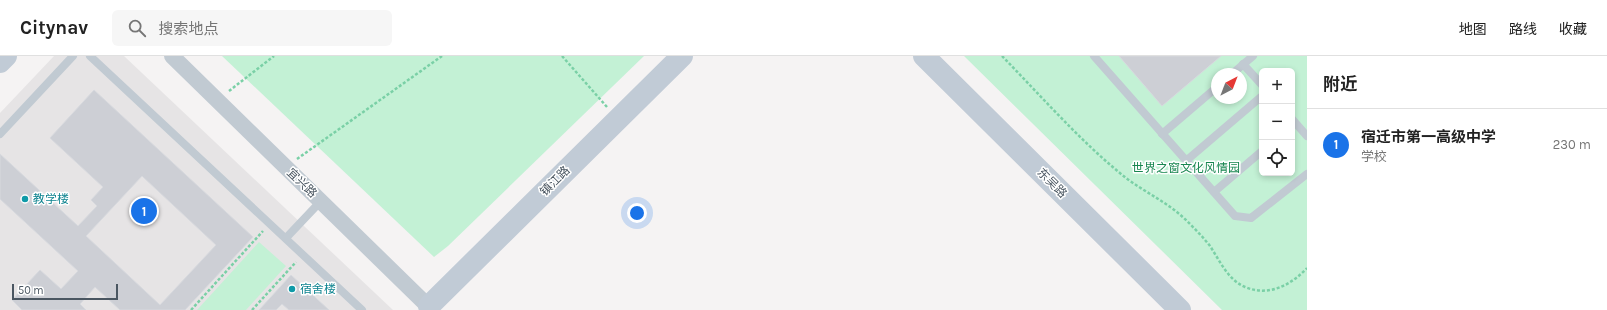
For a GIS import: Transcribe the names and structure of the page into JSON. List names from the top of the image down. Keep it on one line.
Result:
{"streets":{"street":["镇江路","宜兴路","东吴路"]},"crossings":[["镇江路","宜兴路"]],"parks":["世界之窗文化风情园"],"places":["教学楼","宿舍楼"],"scale_bar":"50 m","north":"top right","page":{"header":"Citynav","search":"搜索地点","nav":["地图","路线","收藏"],"heading":"附近","map_buttons":["+","−"],"list":[{"mark":"1","name":"宿迁市第一高级中学","note":"学校","value":"230 m"}],"pins":"1","scale":"50 m"}}
